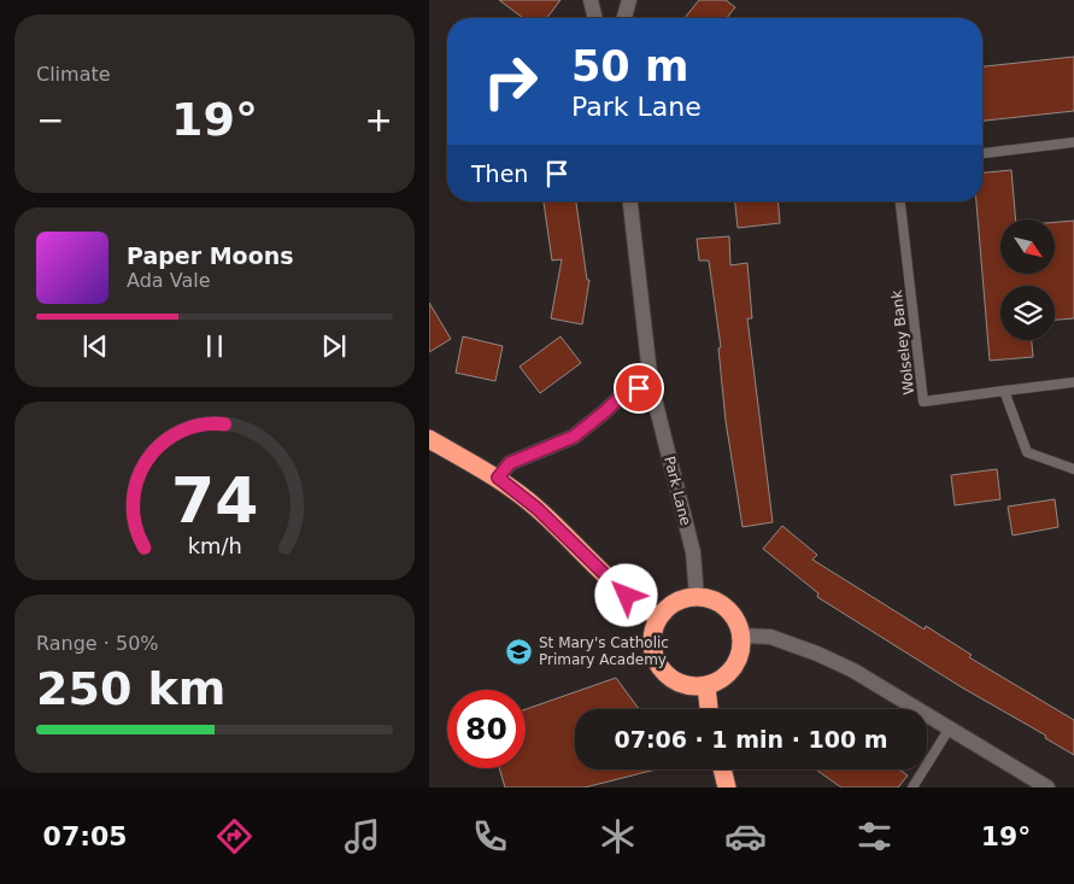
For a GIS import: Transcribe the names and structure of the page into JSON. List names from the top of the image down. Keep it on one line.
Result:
{"streets":{"street":["Park Lane"],"lane":["Wolseley Bank"]},"places":{"school or university":["St Mary's Catholic Primary Academy"]},"north":"bottom right","page":{"tile":["Climate",["Range · 50%","250 km"]],"turn":["50 m","Park Lane"],"heat":["−","19°","+"],"then":"Then","song":["Paper Moons","Ada Vale"],"limit":"80","trip":"07:06 · 1 min · 100 m","tabs":["07:05","19°"],"gauge":["74","km/h"]}}
